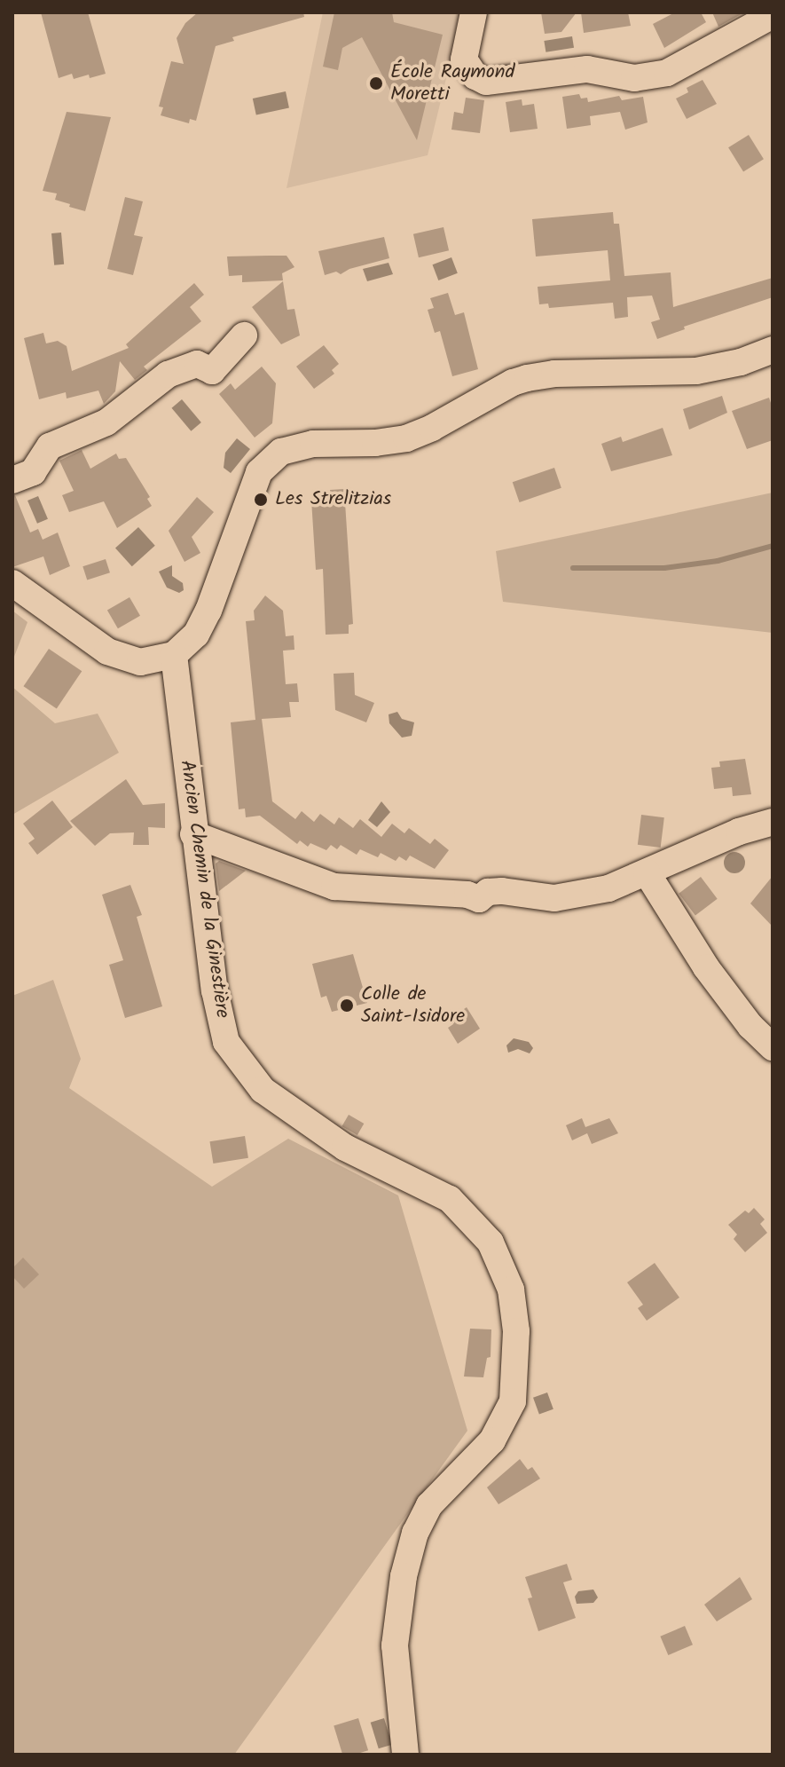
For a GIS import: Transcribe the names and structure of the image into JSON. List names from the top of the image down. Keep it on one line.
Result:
{"streets":{"street":["Ancien Chemin de la Ginestière"]},"places":["École Raymond Moretti","Les Strelitzias","Colle de Saint-Isidore"]}
